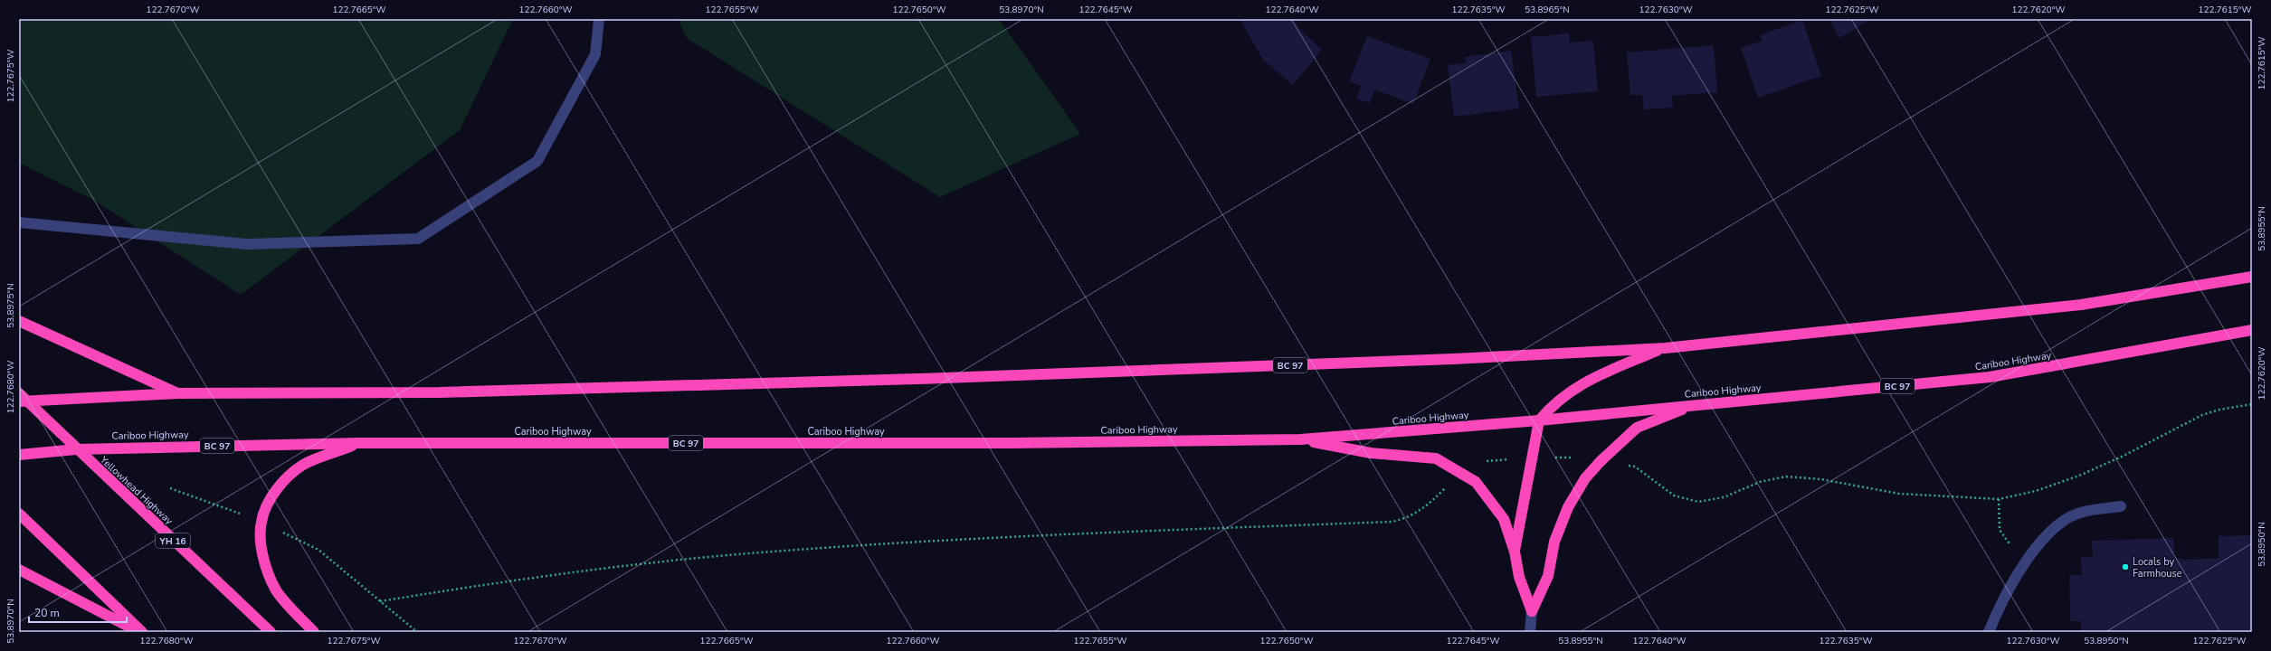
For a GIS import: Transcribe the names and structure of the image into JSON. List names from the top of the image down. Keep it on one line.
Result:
{"streets":{"highway":["Cariboo Highway","BC 97","Yellowhead Highway","YH 16"]},"crossings":[["Cariboo Highway","Yellowhead Highway"],["BC 97","Yellowhead Highway"]],"places":["Locals by Farmhouse"],"scale_bar":"20 m","coordinates":["122.7670°W","122.7665°W","122.7660°W","122.7655°W","122.7650°W","53.8970°N","122.7645°W","122.7640°W","122.7635°W","53.8965°N","122.7630°W","122.7625°W","122.7620°W","122.7615°W","122.7675°W","53.8955°N","53.8975°N","122.7680°W","53.8950°N"]}
